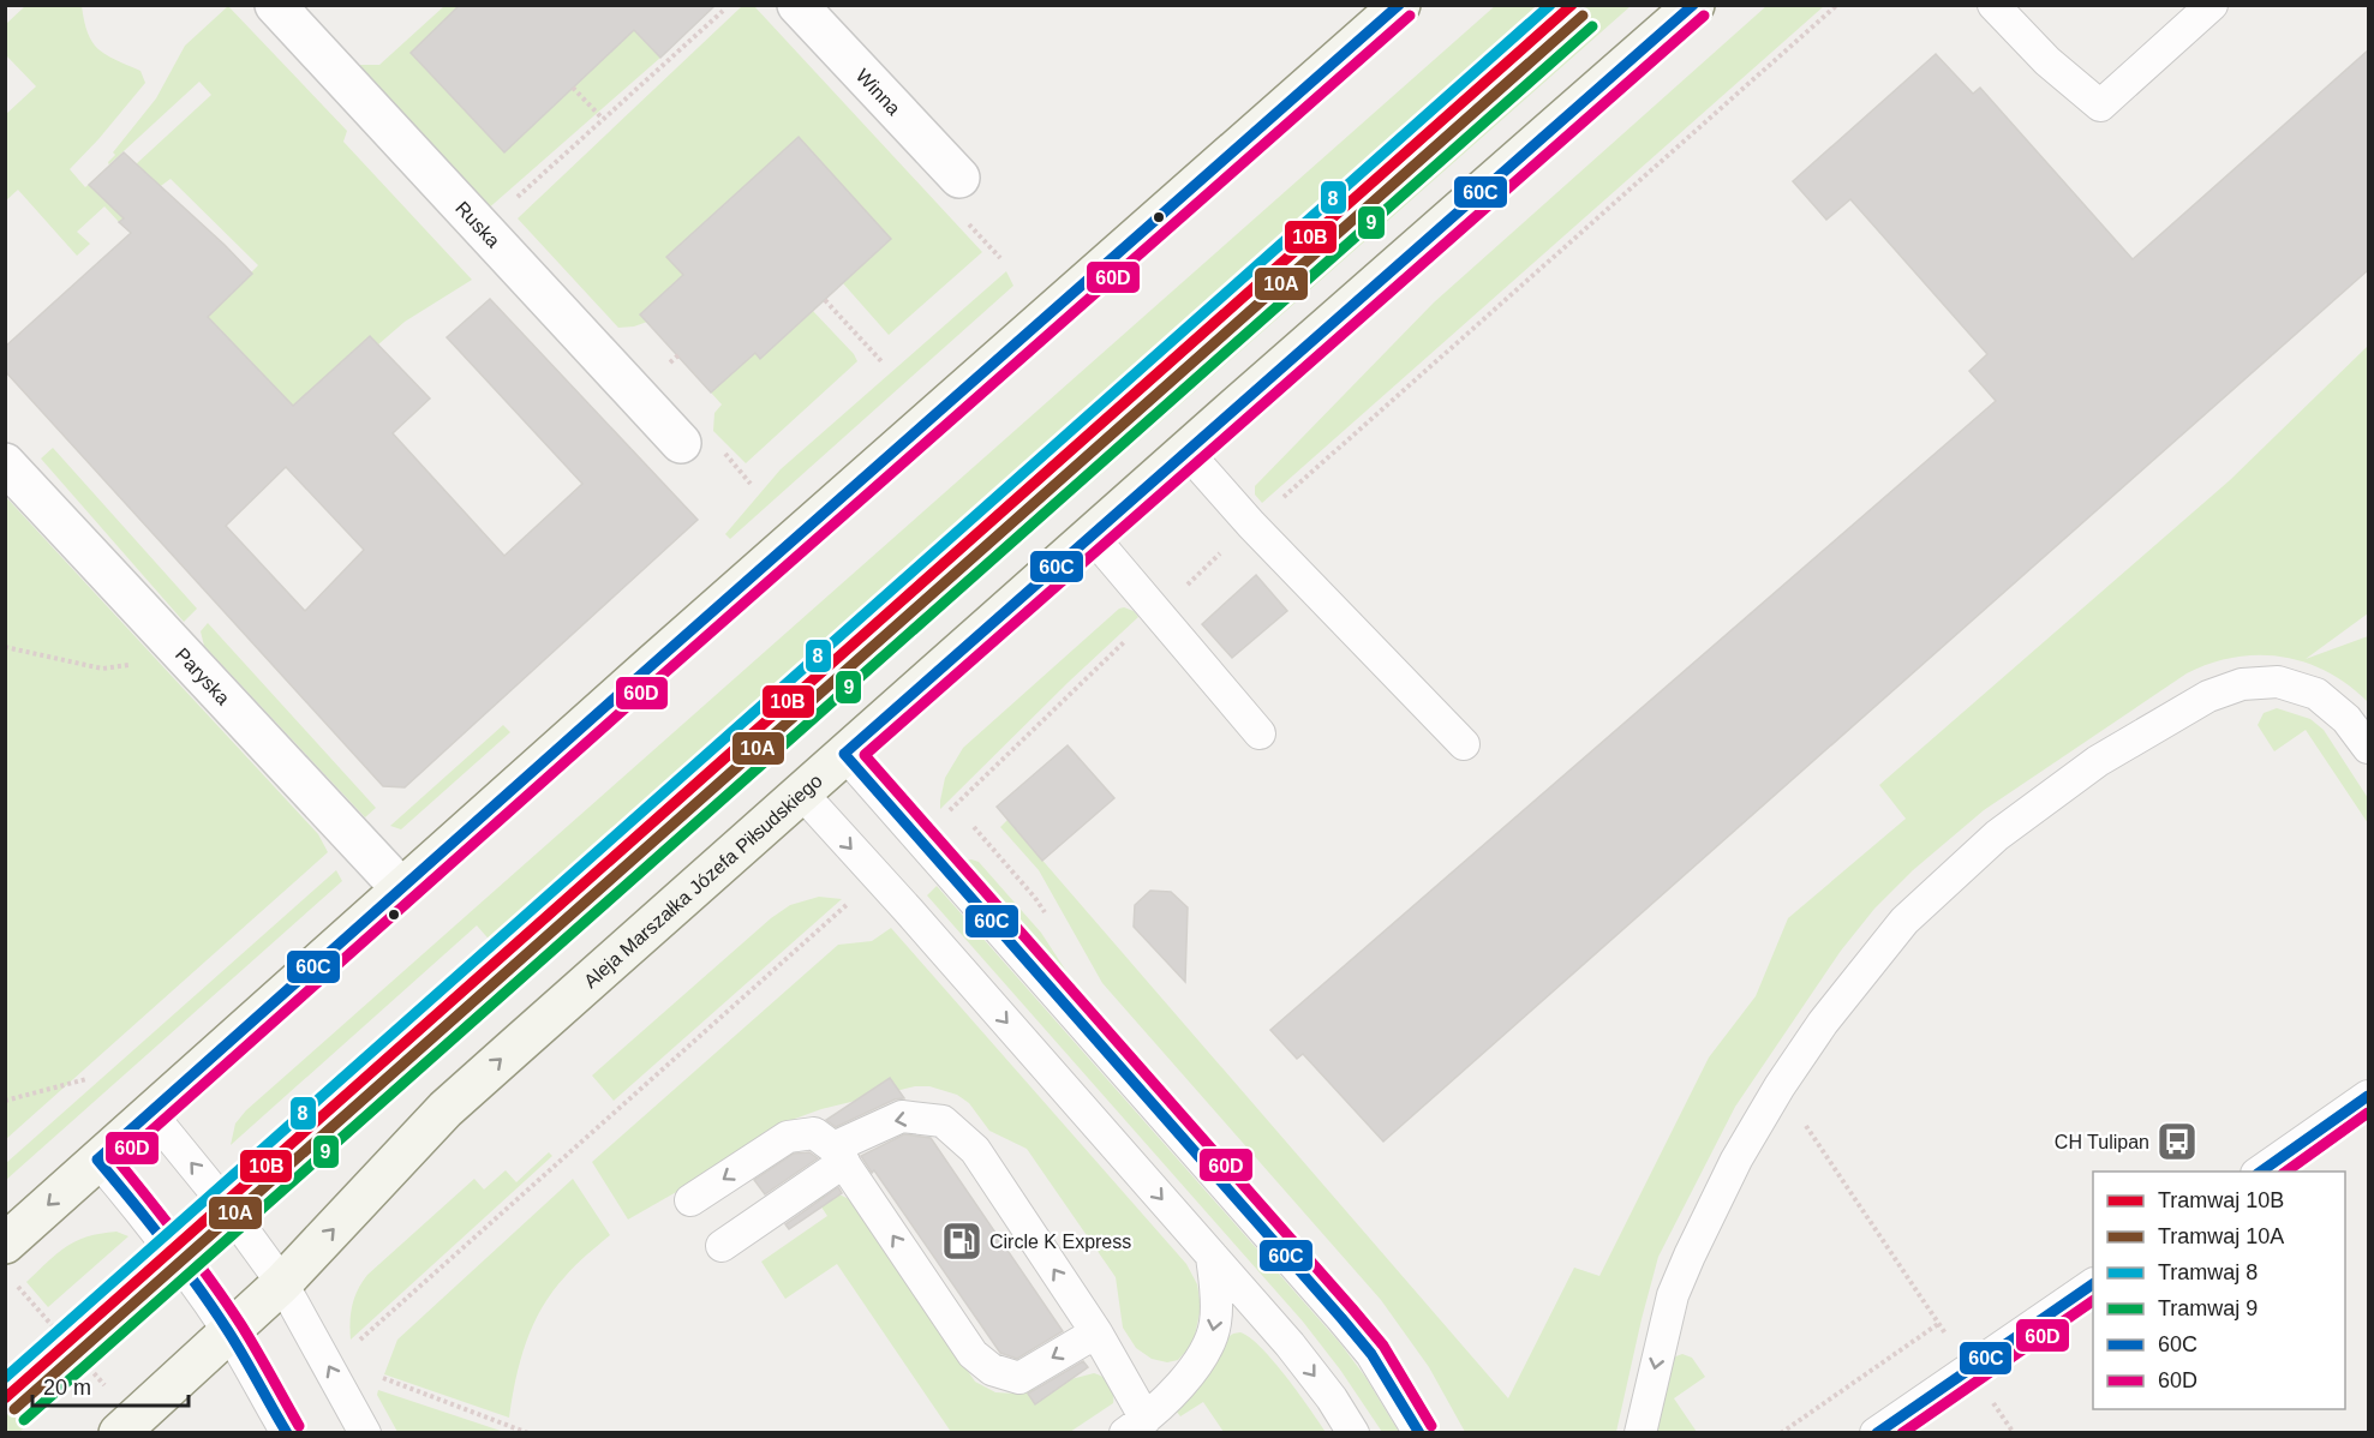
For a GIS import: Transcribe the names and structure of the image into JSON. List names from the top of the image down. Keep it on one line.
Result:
{"streets":{"main road":["Aleja Marszałka Józefa Piłsudskiego"],"street":["Winna","Ruska","Paryska"]},"places":{"bus stop":["CH Tulipan"],"fuel station":["Circle K Express"]},"lines":["tram line 10B","tram line 8","transit line 60C","tram line 10A","transit line 60D","tram line 9"],"legend":["Tramwaj 10B","Tramwaj 10A","Tramwaj 8","Tramwaj 9","60C","60D"],"scale_bar":"20 m"}
